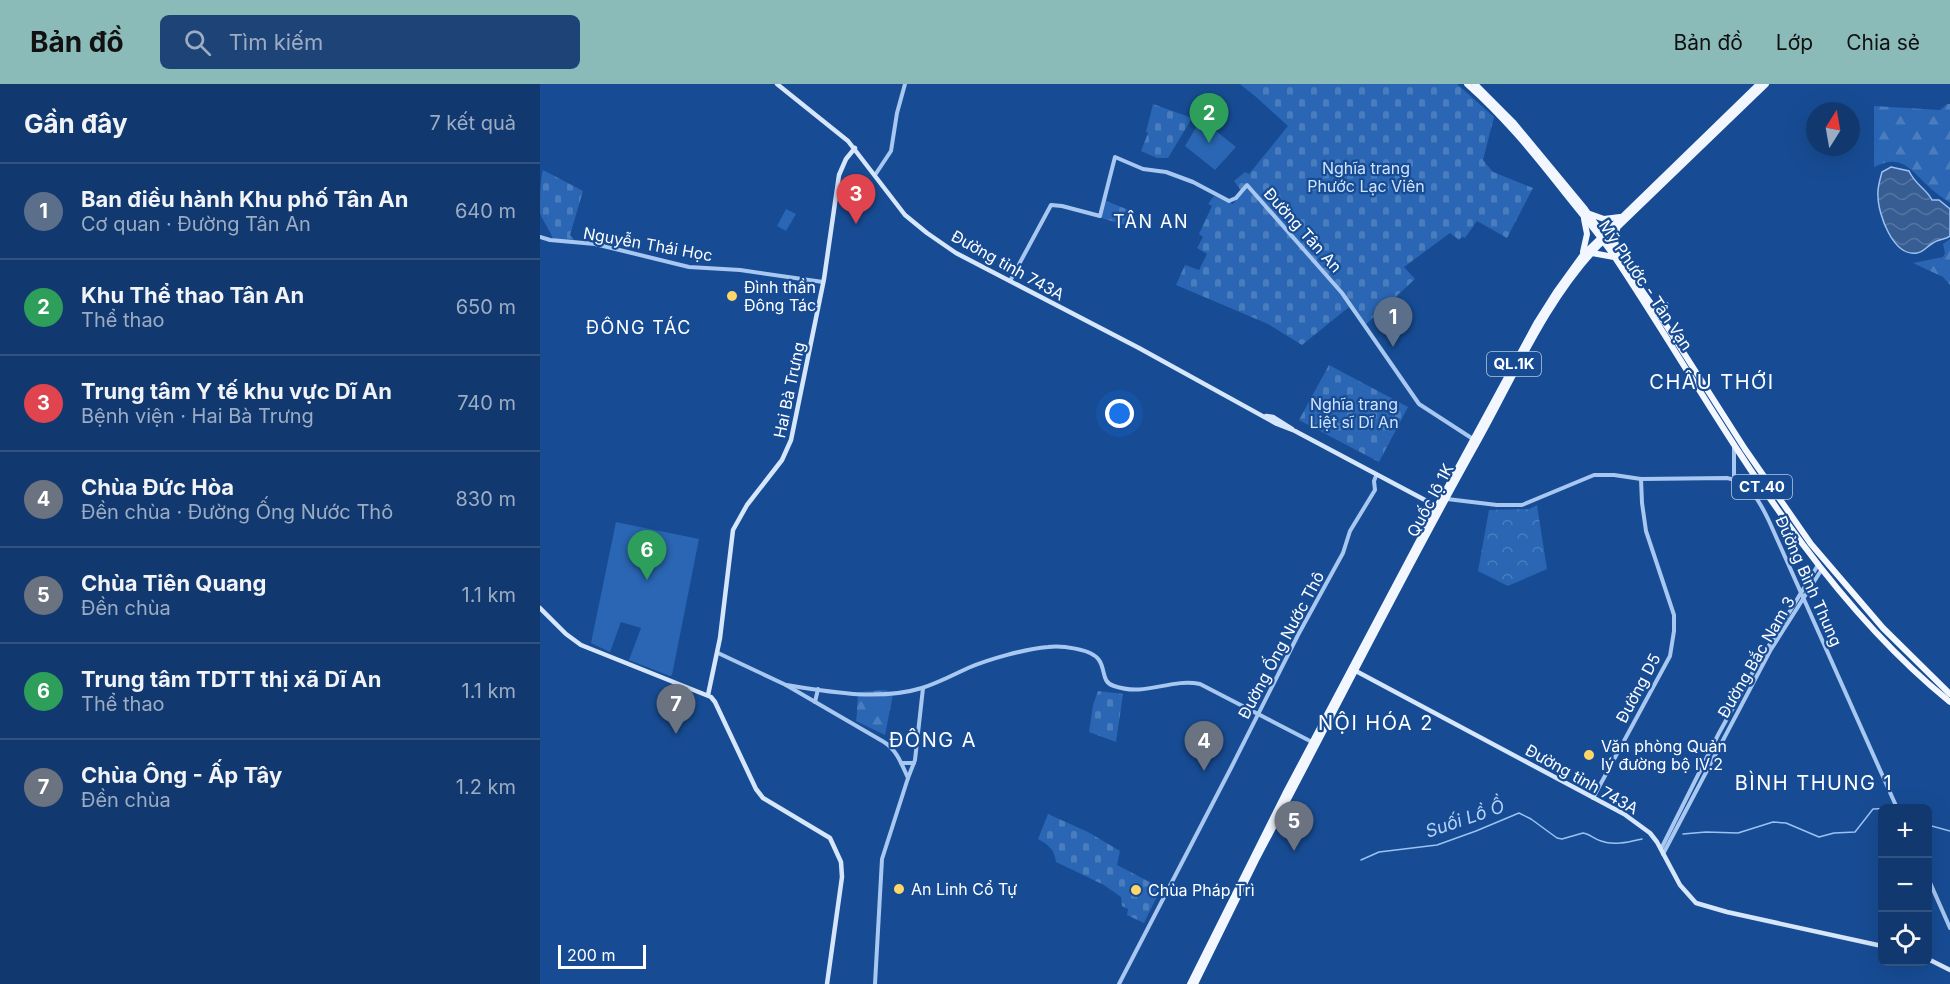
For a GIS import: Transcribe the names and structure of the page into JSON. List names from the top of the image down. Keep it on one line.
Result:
{"streets":{"main road":["Đường tỉnh 743A","Mỹ Phước - Tân Vạn","QL.1K","Hai Bà Trưng","CT.40","Quốc lộ 1K"],"street":["Đường Tân An","Nguyễn Thái Học","Đường Bình Thung","Đường Ống Nước Thô","Đường Bắc Nam 3","Đường D5"]},"crossings":[["Đường Tân An","Đường tỉnh 743A"],["Đường Tân An","Quốc lộ 1K"],["Nguyễn Thái Học","Hai Bà Trưng"],["Đường tỉnh 743A","Hai Bà Trưng"],["Đường tỉnh 743A","Quốc lộ 1K"],["Đường tỉnh 743A","Đường Ống Nước Thô"],["Đường tỉnh 743A","Đường Bắc Nam 3"],["Đường tỉnh 743A","Đường D5"],["Mỹ Phước - Tân Vạn","Quốc lộ 1K"],["Mỹ Phước - Tân Vạn","Đường Bắc Nam 3"],["Đường Bình Thung","Đường Bắc Nam 3"]],"districts":["TÂN AN","ĐÔNG TÁC","CHÂU THỚI","NỘI HÓA 2","ĐÔNG A","BÌNH THUNG 1"],"water":["Suối Lồ Ồ"],"parks":["Nghĩa trang Phước Lạc Viên","Nghĩa trang Liệt sĩ Dĩ An"],"places":["Đình thần Đông Tác","Văn phòng Quản lý đường bộ IV.2","An Linh Cổ Tự","Chùa Pháp Trì"],"scale_bar":"200 m","north":"top","page":{"header":"Bản đồ","search":"Tìm kiếm","nav":["Bản đồ","Lớp","Chia sẻ"],"heading":["Gần đây","7 kết quả"],"pins":["2","3","1","6","7","4","5"],"list":[{"mark":"1","name":"Ban điều hành Khu phố Tân An","note":"Cơ quan · Đường Tân An","value":"640 m"},{"mark":"2","name":"Khu Thể thao Tân An","note":"Thể thao","value":"650 m"},{"mark":"3","name":"Trung tâm Y tế khu vực Dĩ An","note":"Bệnh viện · Hai Bà Trưng","value":"740 m"},{"mark":"4","name":"Chùa Đức Hòa","note":"Đền chùa · Đường Ống Nước Thô","value":"830 m"},{"mark":"5","name":"Chùa Tiên Quang","note":"Đền chùa","value":"1.1 km"},{"mark":"6","name":"Trung tâm TDTT thị xã Dĩ An","note":"Thể thao","value":"1.1 km"},{"mark":"7","name":"Chùa Ông - Ấp Tây","note":"Đền chùa","value":"1.2 km"}],"map_buttons":["+","−"],"scale":"200 m"}}
